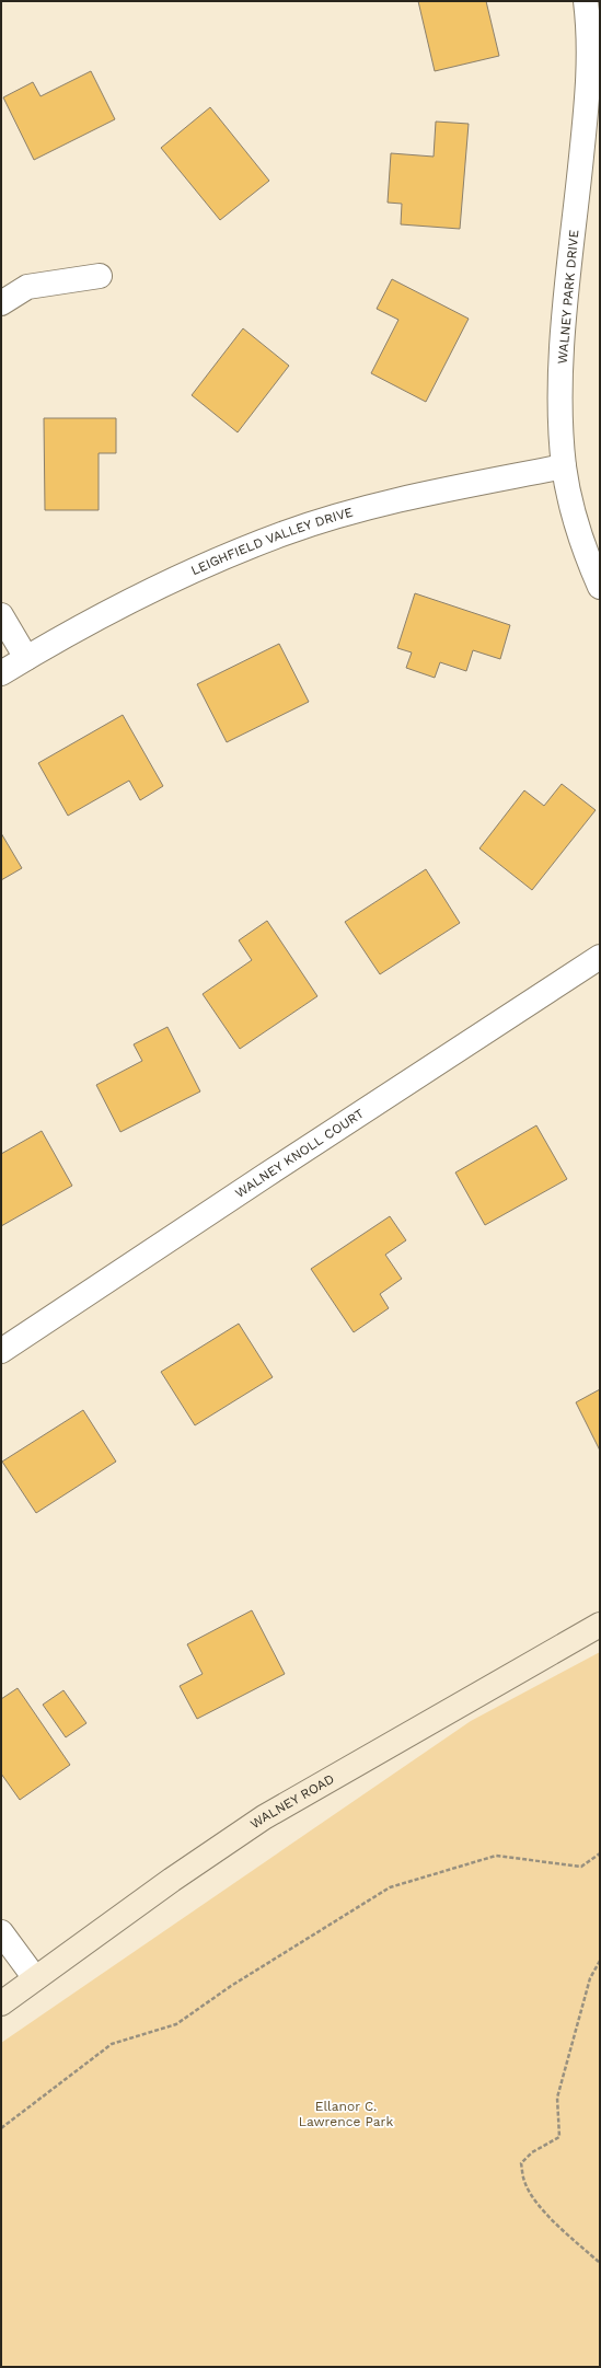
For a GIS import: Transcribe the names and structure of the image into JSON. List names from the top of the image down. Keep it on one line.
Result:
{"streets":{"main road":["WALNEY ROAD"],"street":["WALNEY PARK DRIVE","LEIGHFIELD VALLEY DRIVE","WALNEY KNOLL COURT"]},"crossings":[["WALNEY PARK DRIVE","LEIGHFIELD VALLEY DRIVE"]],"parks":["Ellanor C. Lawrence Park"]}
